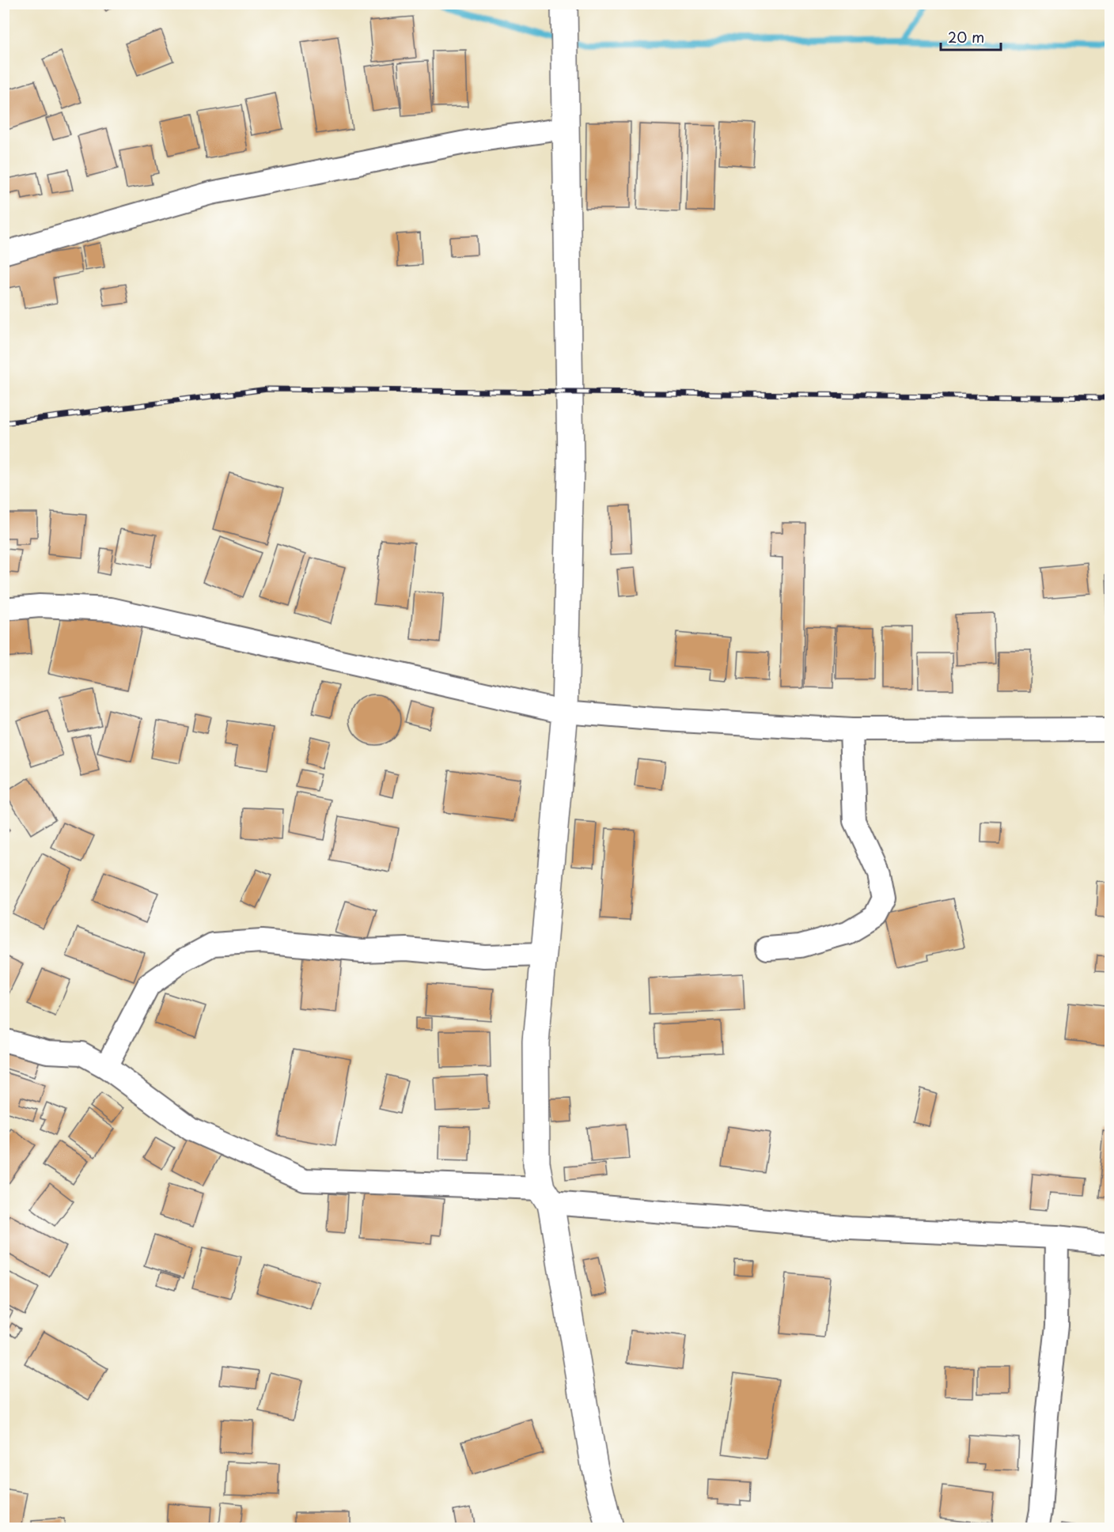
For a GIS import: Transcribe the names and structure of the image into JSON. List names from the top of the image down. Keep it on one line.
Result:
{"scale_bar":"20 m"}
